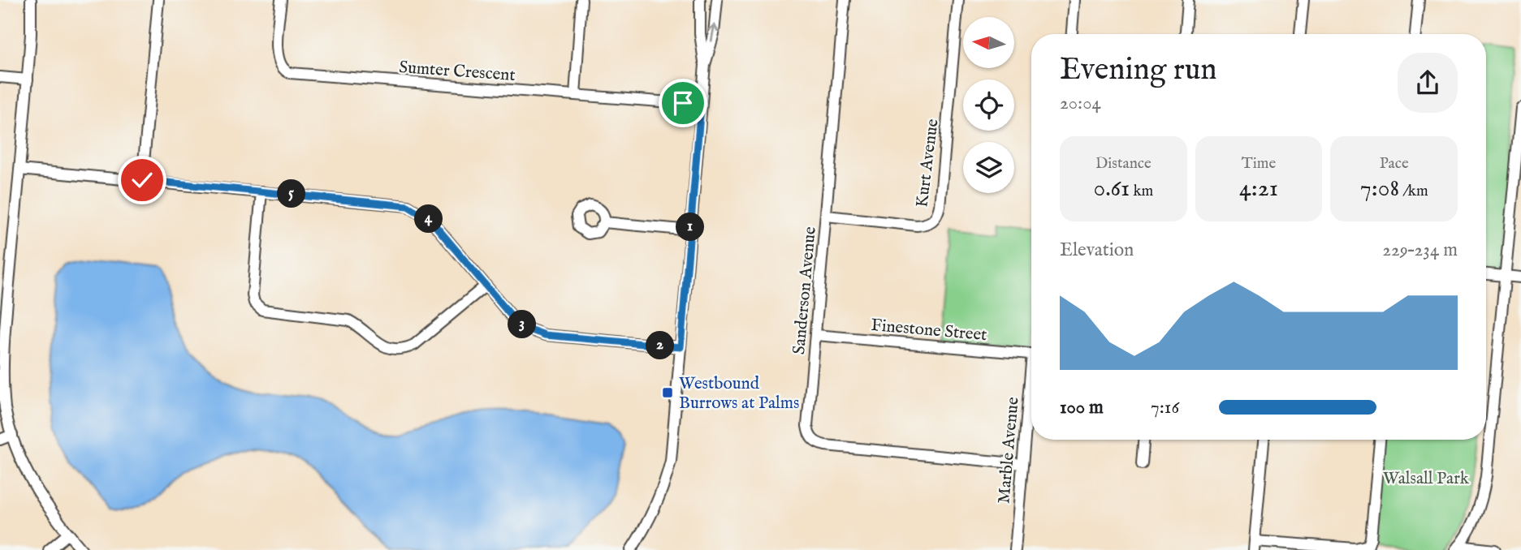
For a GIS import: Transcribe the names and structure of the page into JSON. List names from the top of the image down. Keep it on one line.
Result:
{"streets":{"street":["Sumter Crescent","Kurt Avenue","Sanderson Avenue","Finestone Street","Marble Avenue"]},"crossings":[["Kurt Avenue","Sanderson Avenue"],["Sanderson Avenue","Finestone Street"],["Sanderson Avenue","Marble Avenue"]],"parks":["Walsall Park"],"places":{"transit":["Westbound Burrows at Palms"]},"north":"left","page":{"heading":["Evening run","20:04"],"stats":[["Distance","0.61 km"],["Time","4:21"],["Pace","7:08 /km"]],"pins":["5","4","1","3","2"],"chart":["Elevation","229–234 m"],"list":[{"name":"100 m","note":"7:16"}]}}
